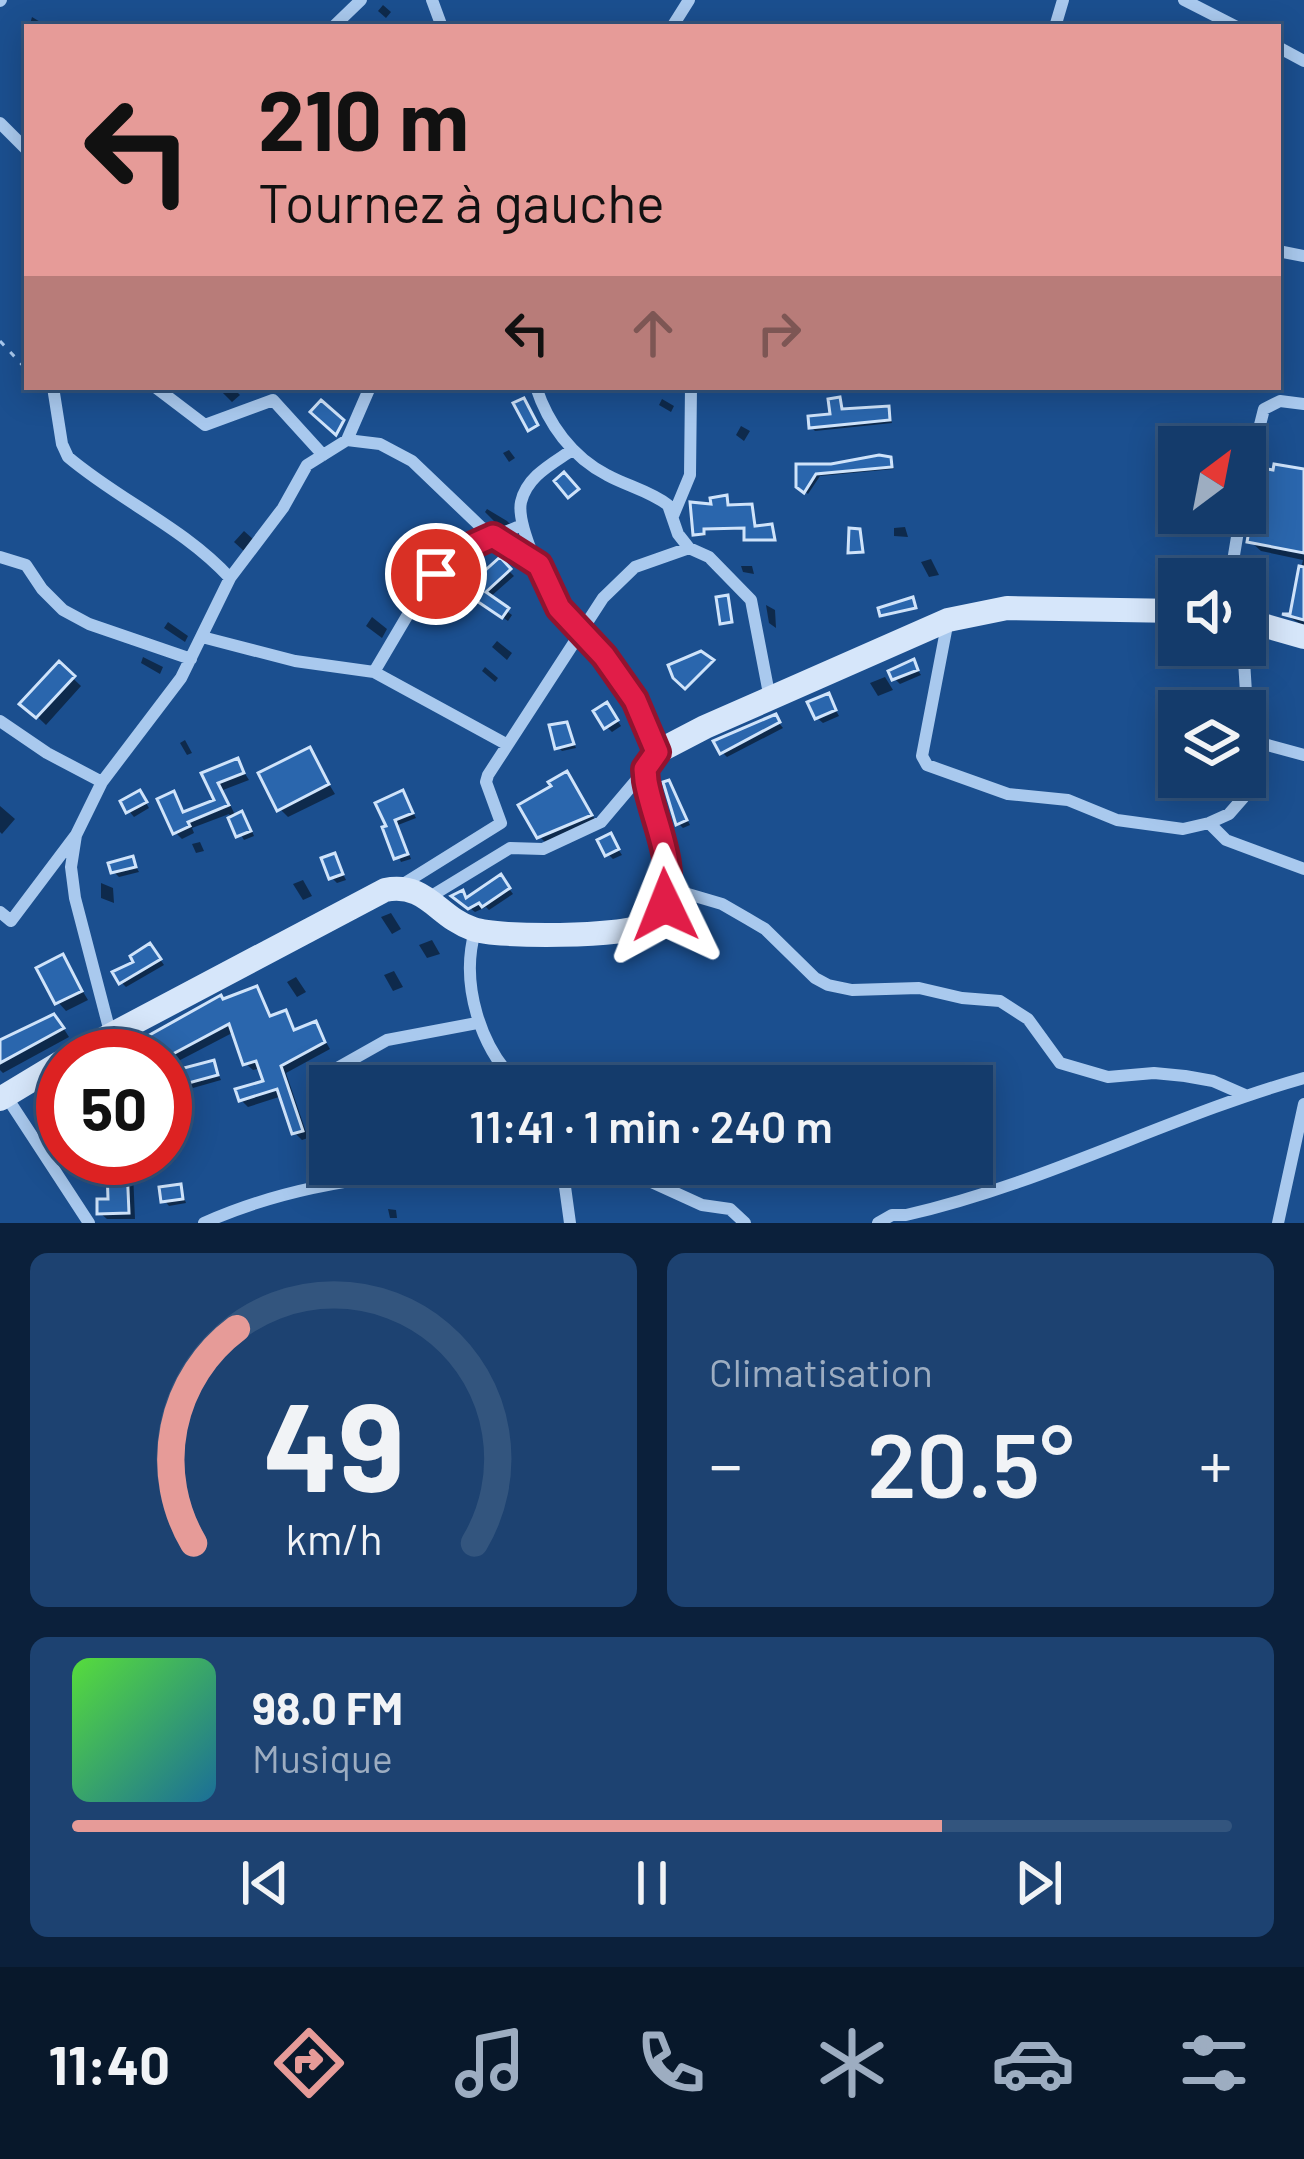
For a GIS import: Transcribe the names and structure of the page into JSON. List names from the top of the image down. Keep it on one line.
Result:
{"north":"top right","page":{"turn":["210 m","Tournez à gauche"],"limit":"50","trip":"11:41 · 1 min · 240 m","tile":"Climatisation","heat":["−","20.5°","+"],"song":["98.0 FM","Musique"],"tabs":"11:40","gauge":["49","km/h"]}}
